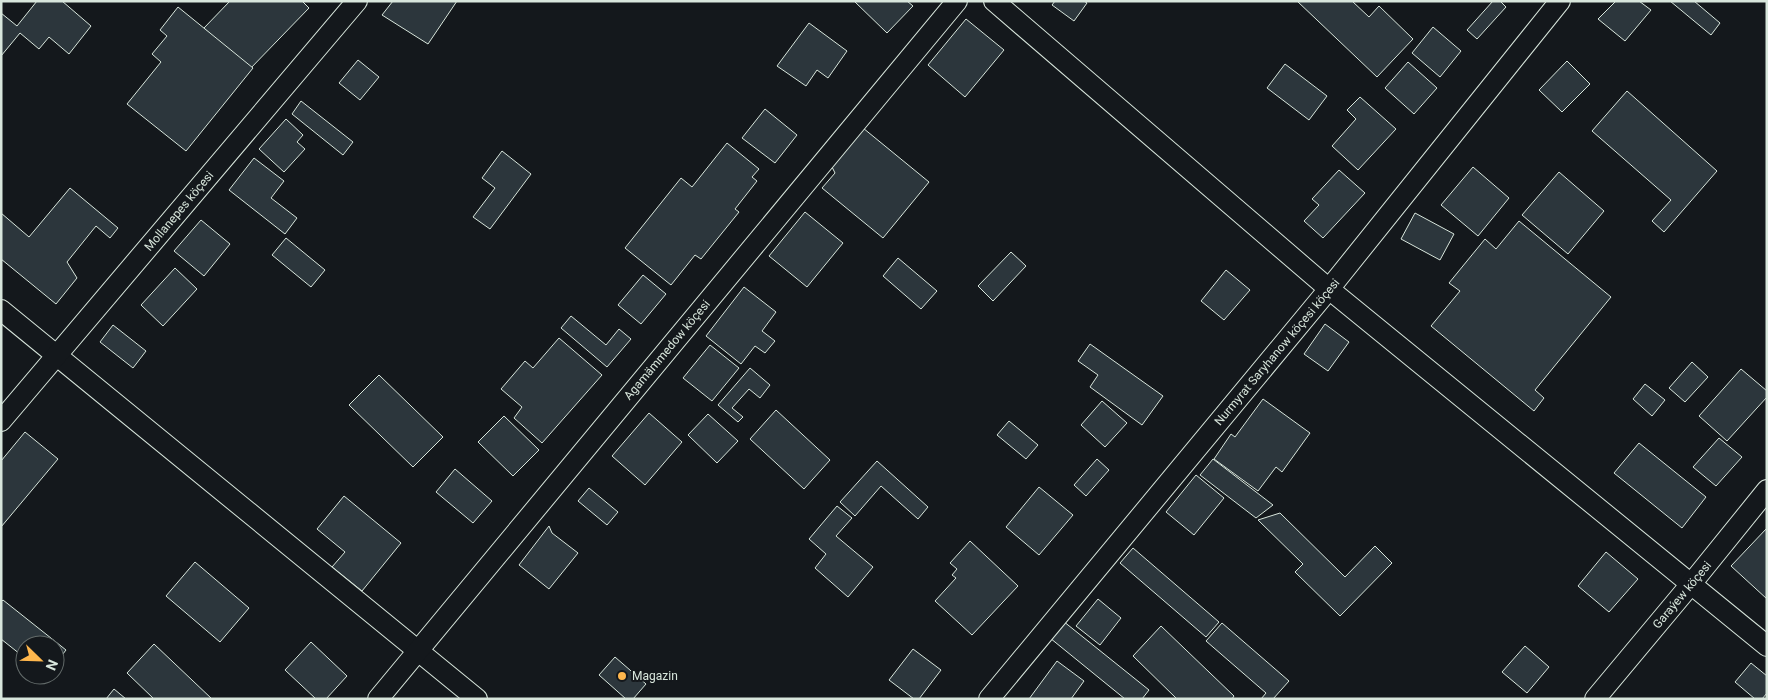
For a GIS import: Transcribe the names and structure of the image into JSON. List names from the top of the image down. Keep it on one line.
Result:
{"streets":{"street":["Mollanepes köçesi","Agamämmedow köçesi","Nurmyrat Saryhanow köçesi köçesi","Garaýew köçesi"]},"places":["Magazin"],"north":"bottom right"}
